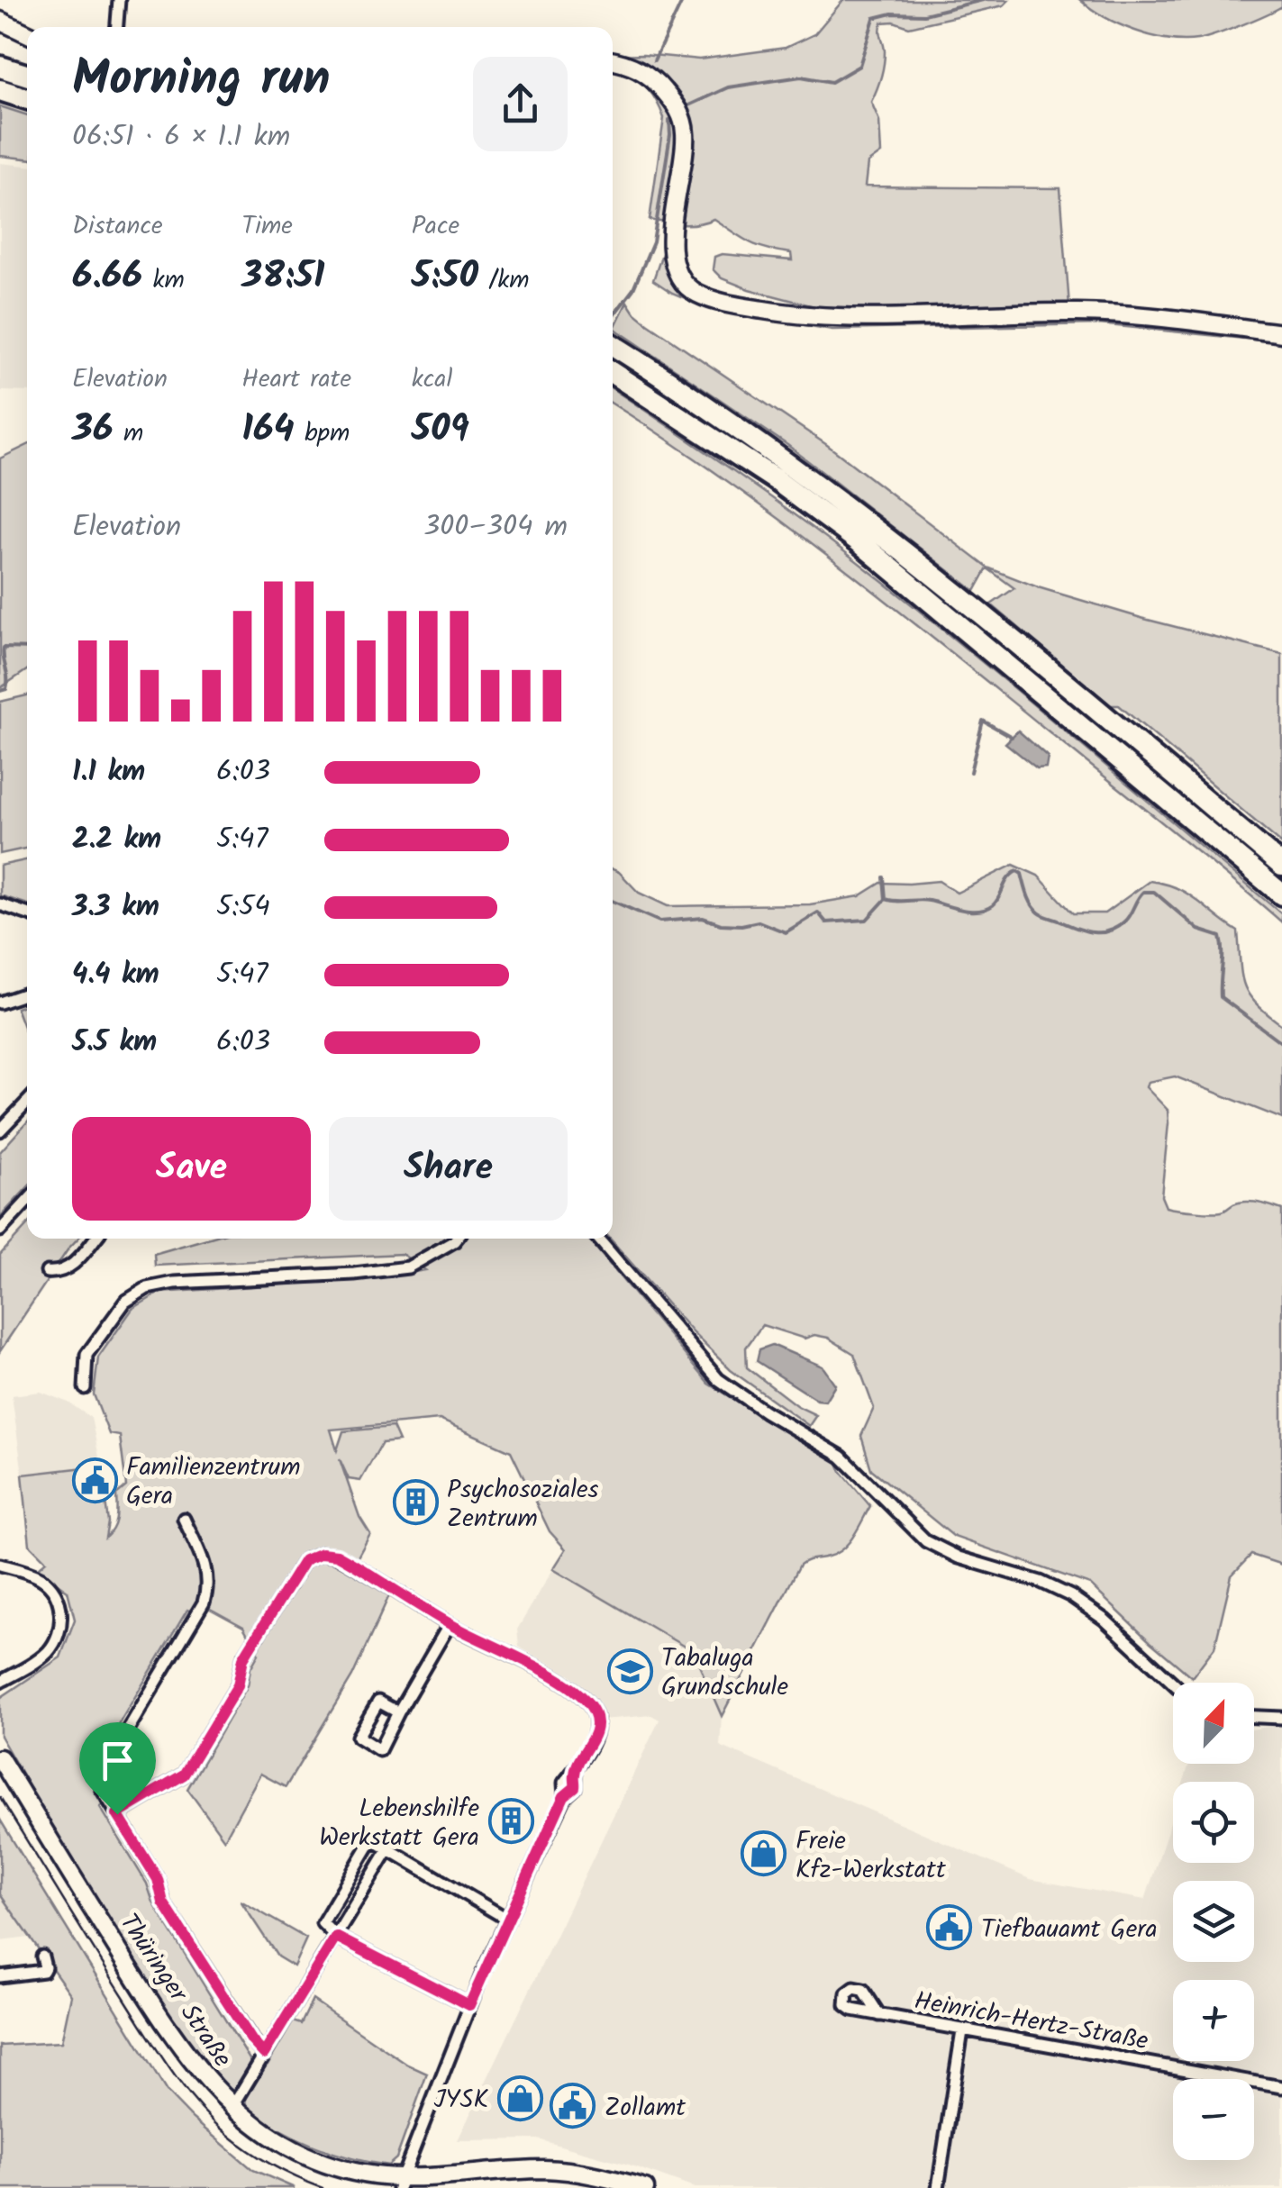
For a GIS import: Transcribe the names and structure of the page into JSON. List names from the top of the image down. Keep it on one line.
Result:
{"streets":{"street":["Thüringer Straße","Heinrich-Hertz-Straße"]},"places":{"public building":["Familienzentrum Gera","Tiefbauamt Gera","Zollamt"],"building":["Psychosoziales Zentrum","Lebenshilfe Werkstatt Gera"],"school or university":["Tabaluga Grundschule"],"shop":["Freie Kfz-Werkstatt","JYSK"]},"north":"top right","page":{"heading":["Morning run","06:51 · 6 × 1.1 km"],"stats":[["Distance","6.66 km"],["Time","38:51"],["Pace","5:50 /km"],["Elevation","36 m"],["Heart rate","164 bpm"],["kcal","509"]],"chart":["Elevation","300–304 m"],"list":[{"name":"1.1 km","note":"6:03"},{"name":"2.2 km","note":"5:47"},{"name":"3.3 km","note":"5:54"},{"name":"4.4 km","note":"5:47"},{"name":"5.5 km","note":"6:03"}],"buttons":["Save","Share"],"map_buttons":["+","−"]}}
